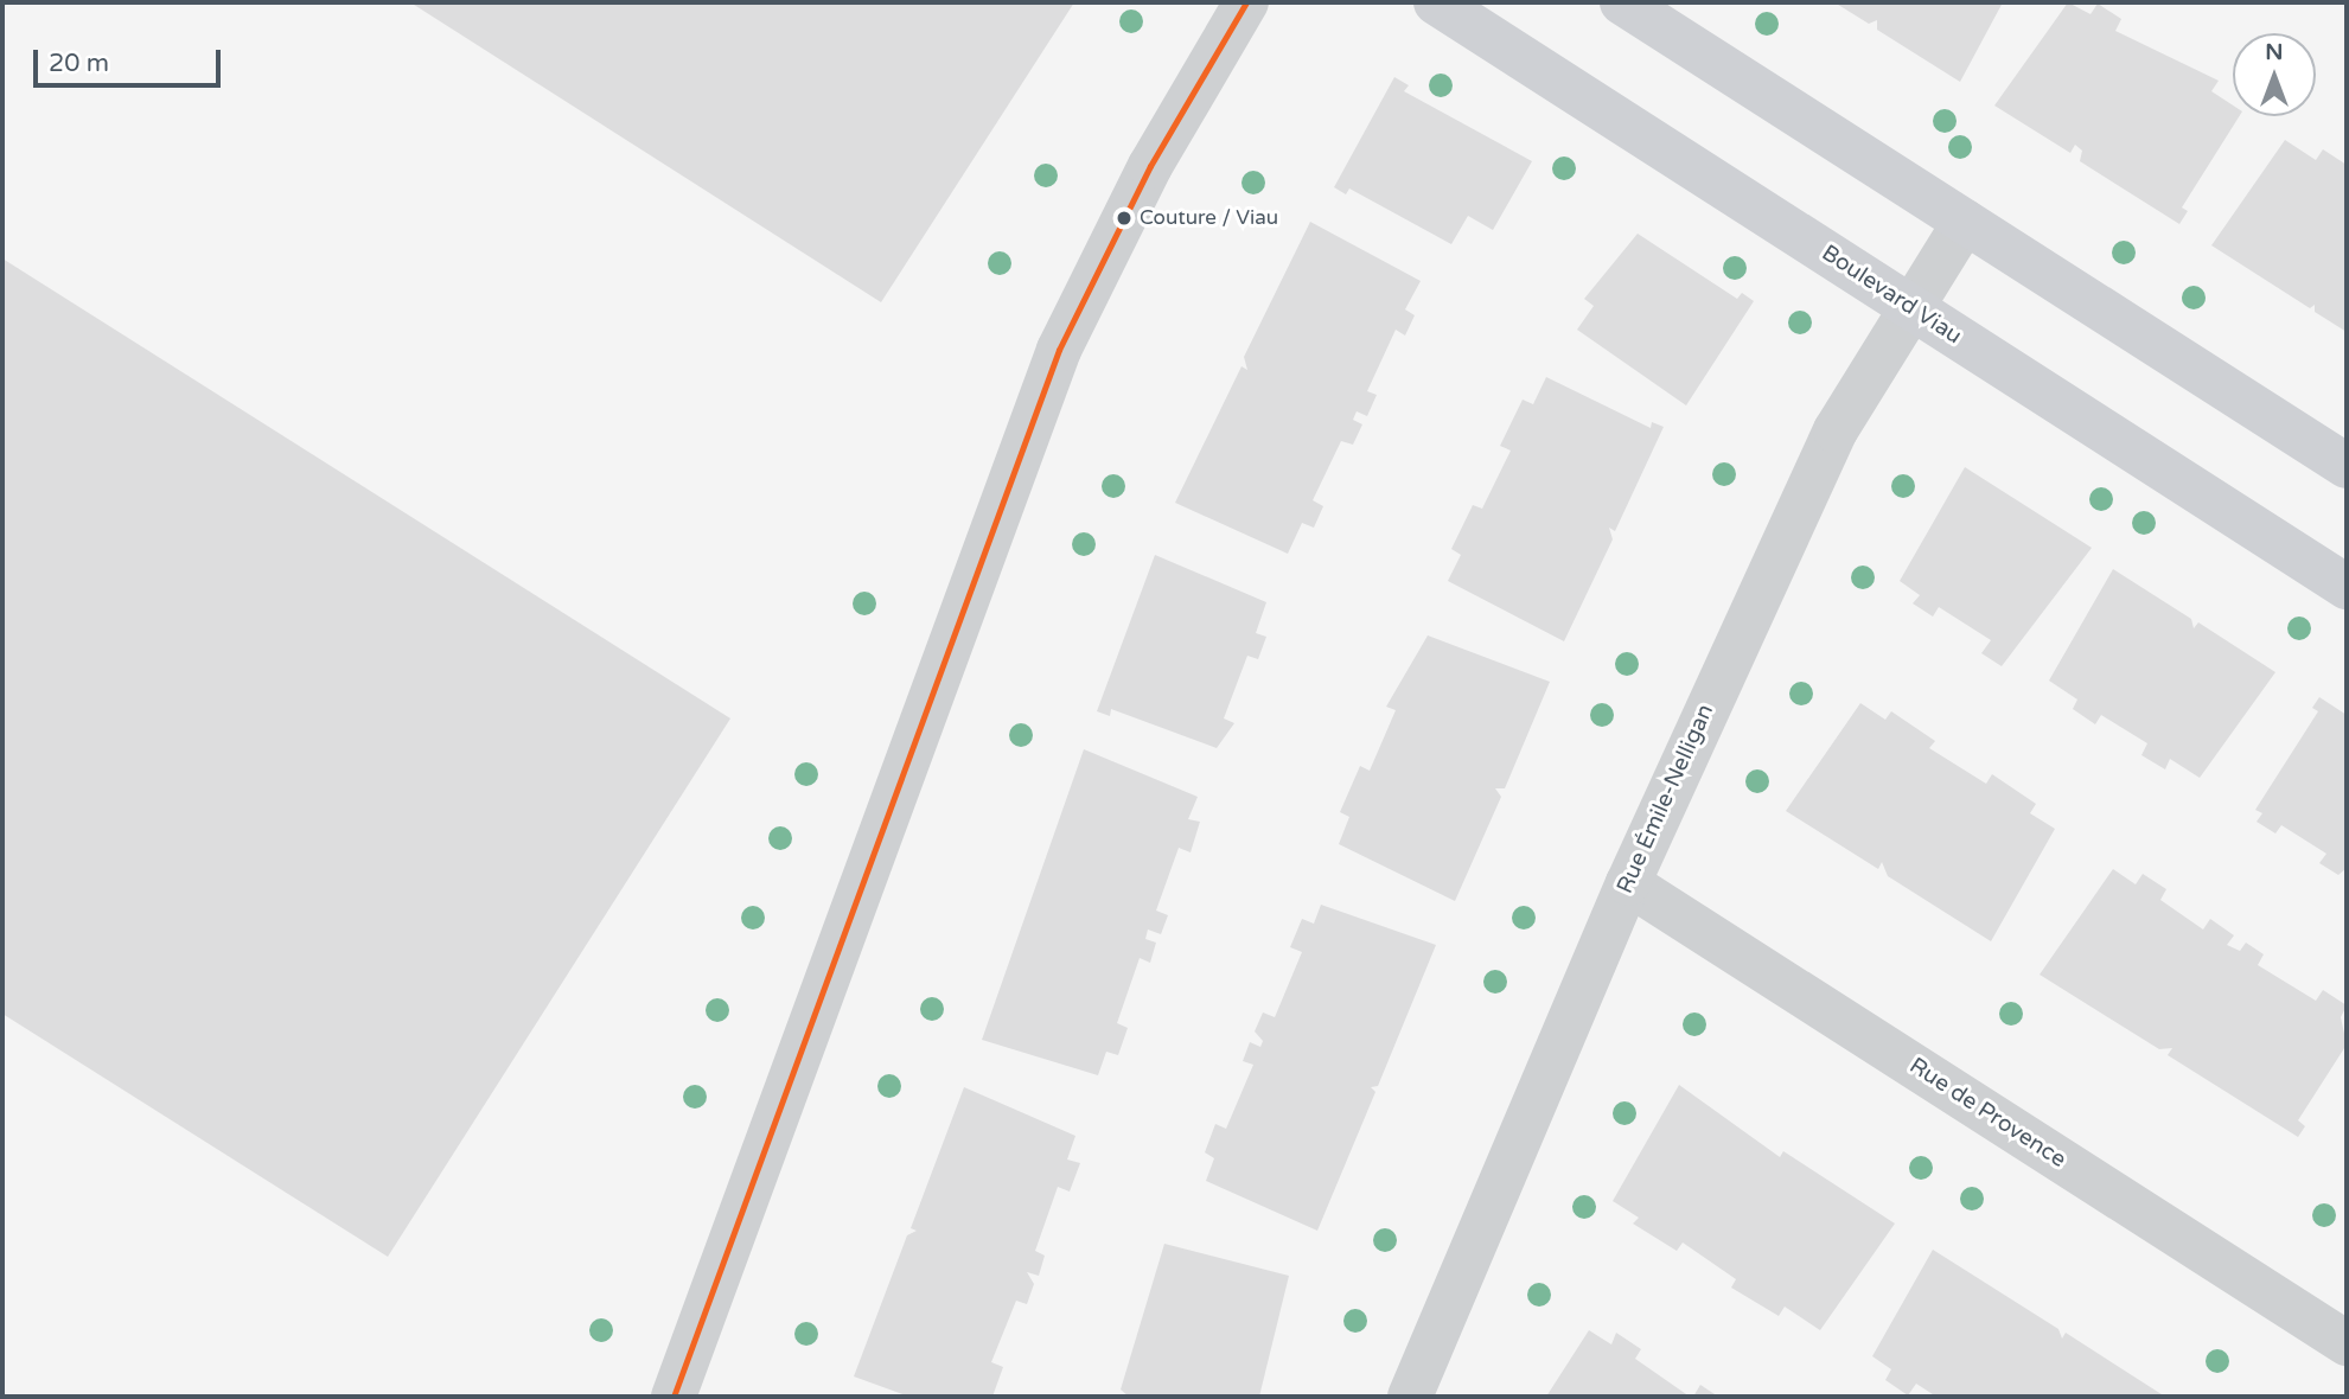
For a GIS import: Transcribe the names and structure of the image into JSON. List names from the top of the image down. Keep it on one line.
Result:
{"streets":{"main road":["Boulevard Viau"],"street":["Rue Émile-Nelligan","Rue de Provence"]},"crossings":[["Boulevard Viau","Rue Émile-Nelligan"],["Rue Émile-Nelligan","Rue de Provence"]],"places":["Couture / Viau"],"scale_bar":"20 m","north":"top"}
